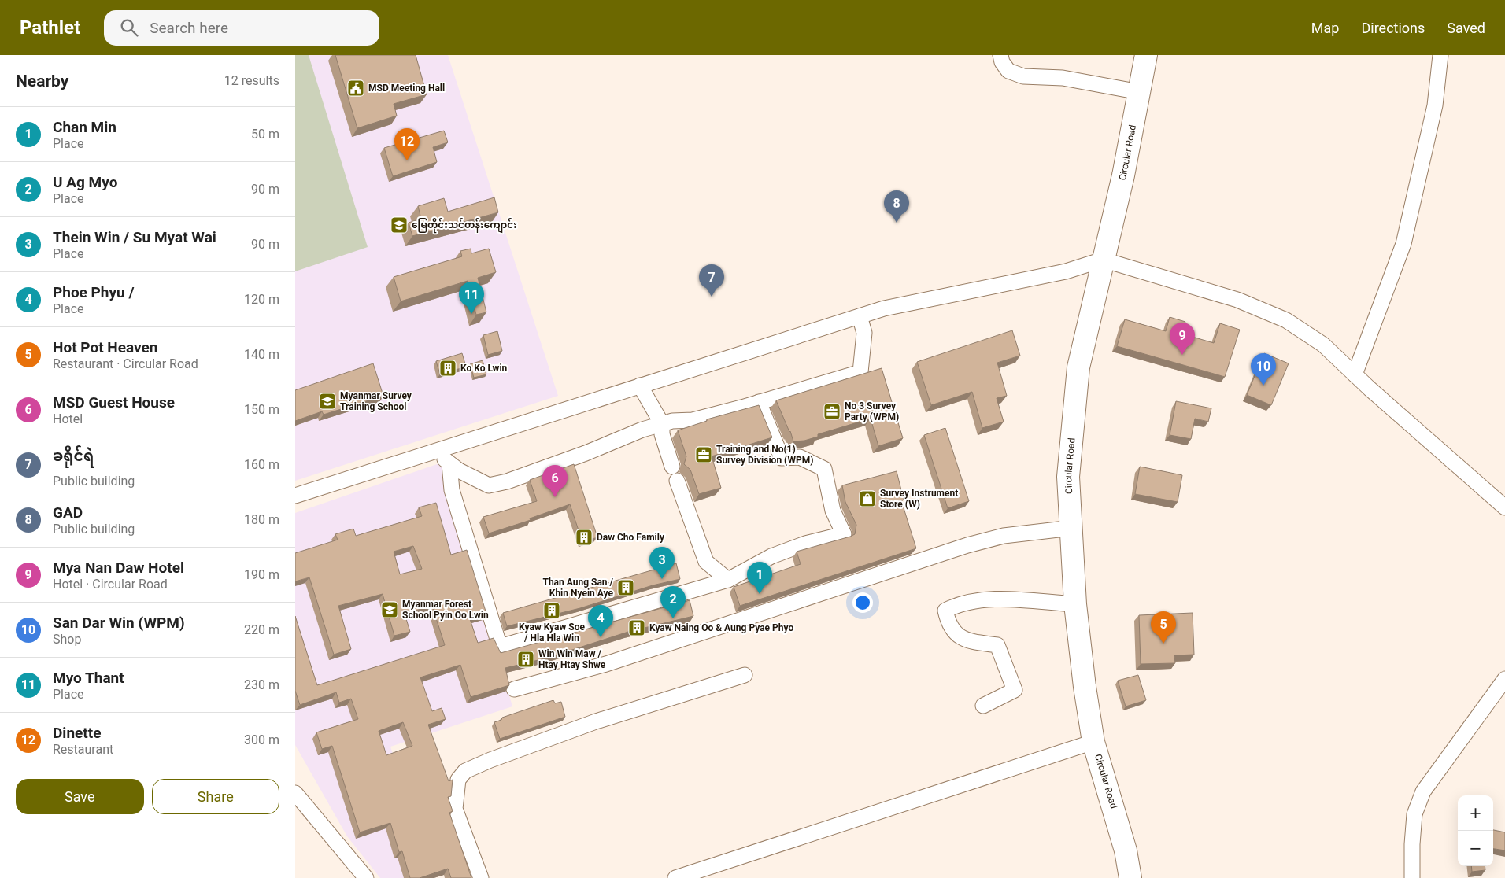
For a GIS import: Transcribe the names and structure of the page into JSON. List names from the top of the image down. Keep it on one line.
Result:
{"streets":{"street":["Circular Road"]},"places":{"public building":["MSD Meeting Hall"],"school or university":["မြေတိုင်းသင်တန်းကျောင်း","Myanmar Survey Training School","Myanmar Forest School Pyin Oo Lwin"],"building":["Ko Ko Lwin","Daw Cho Family","Than Aung San / Khin Nyein Aye","Kyaw Kyaw Soe / Hla Hla Win","Kyaw Naing Oo & Aung Pyae Phyo","Win Win Maw / Htay Htay Shwe"],"office":["No 3 Survey Party (WPM)","Training and No(1) Survey Division (WPM)"],"shop":["Survey Instrument Store (W)"]},"page":{"header":"Pathlet","search":"Search here","nav":["Map","Directions","Saved"],"heading":["Nearby","12 results"],"list":[{"mark":"1","name":"Chan Min","note":"Place","value":"50 m"},{"mark":"2","name":"U Ag Myo","note":"Place","value":"90 m"},{"mark":"3","name":"Thein Win / Su Myat Wai","note":"Place","value":"90 m"},{"mark":"4","name":"Phoe Phyu /","note":"Place","value":"120 m"},{"mark":"5","name":"Hot Pot Heaven","note":"Restaurant · Circular Road","value":"140 m"},{"mark":"6","name":"MSD Guest House","note":"Hotel","value":"150 m"},{"mark":"7","name":"ခရိုင်ရဲ","note":"Public building","value":"160 m"},{"mark":"8","name":"GAD","note":"Public building","value":"180 m"},{"mark":"9","name":"Mya Nan Daw Hotel","note":"Hotel · Circular Road","value":"190 m"},{"mark":"10","name":"San Dar Win (WPM)","note":"Shop","value":"220 m"},{"mark":"11","name":"Myo Thant","note":"Place","value":"230 m"},{"mark":"12","name":"Dinette","note":"Restaurant","value":"300 m"}],"pins":["12","8","7","11","9","10","6","3","1","2","4","5"],"buttons":["Save","Share"],"map_buttons":["+","−"]}}
